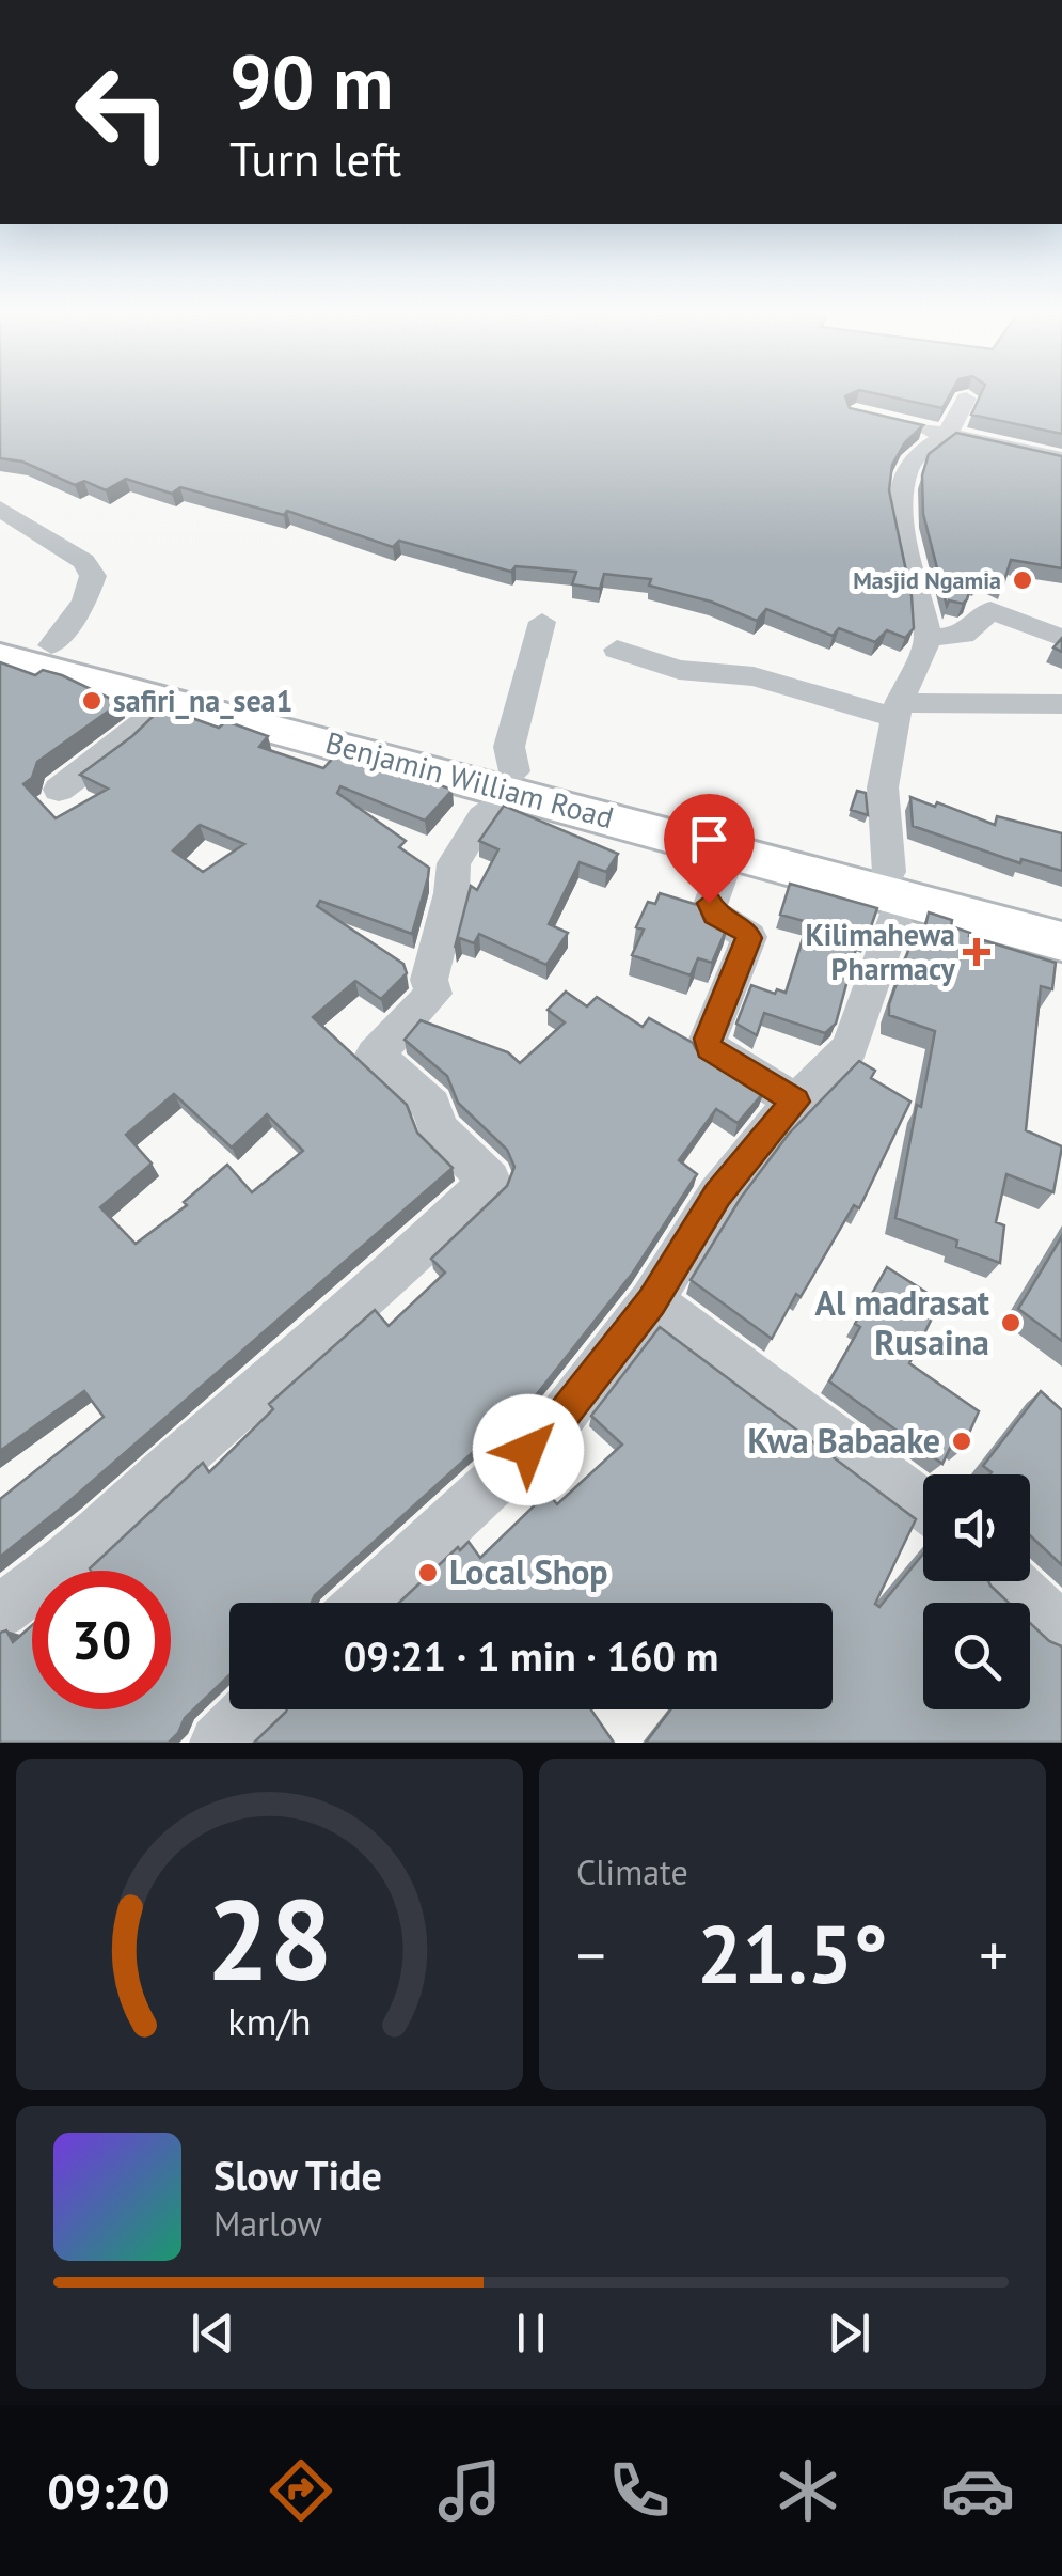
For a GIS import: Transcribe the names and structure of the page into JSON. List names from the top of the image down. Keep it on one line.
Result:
{"streets":{"main road":["Benjamin William Road"]},"places":{"other":["Masjid Ngamia","safiri_na_sea1","Al madrasat Rusaina","Kwa Babaake","Local Shop"],"health":["Kilimahewa Pharmacy"]},"page":{"turn":["90 m","Turn left"],"limit":"30","trip":"09:21 · 1 min · 160 m","tile":"Climate","heat":["−","21.5°","+"],"song":["Slow Tide","Marlow"],"tabs":"09:20","gauge":["28","km/h"]}}
